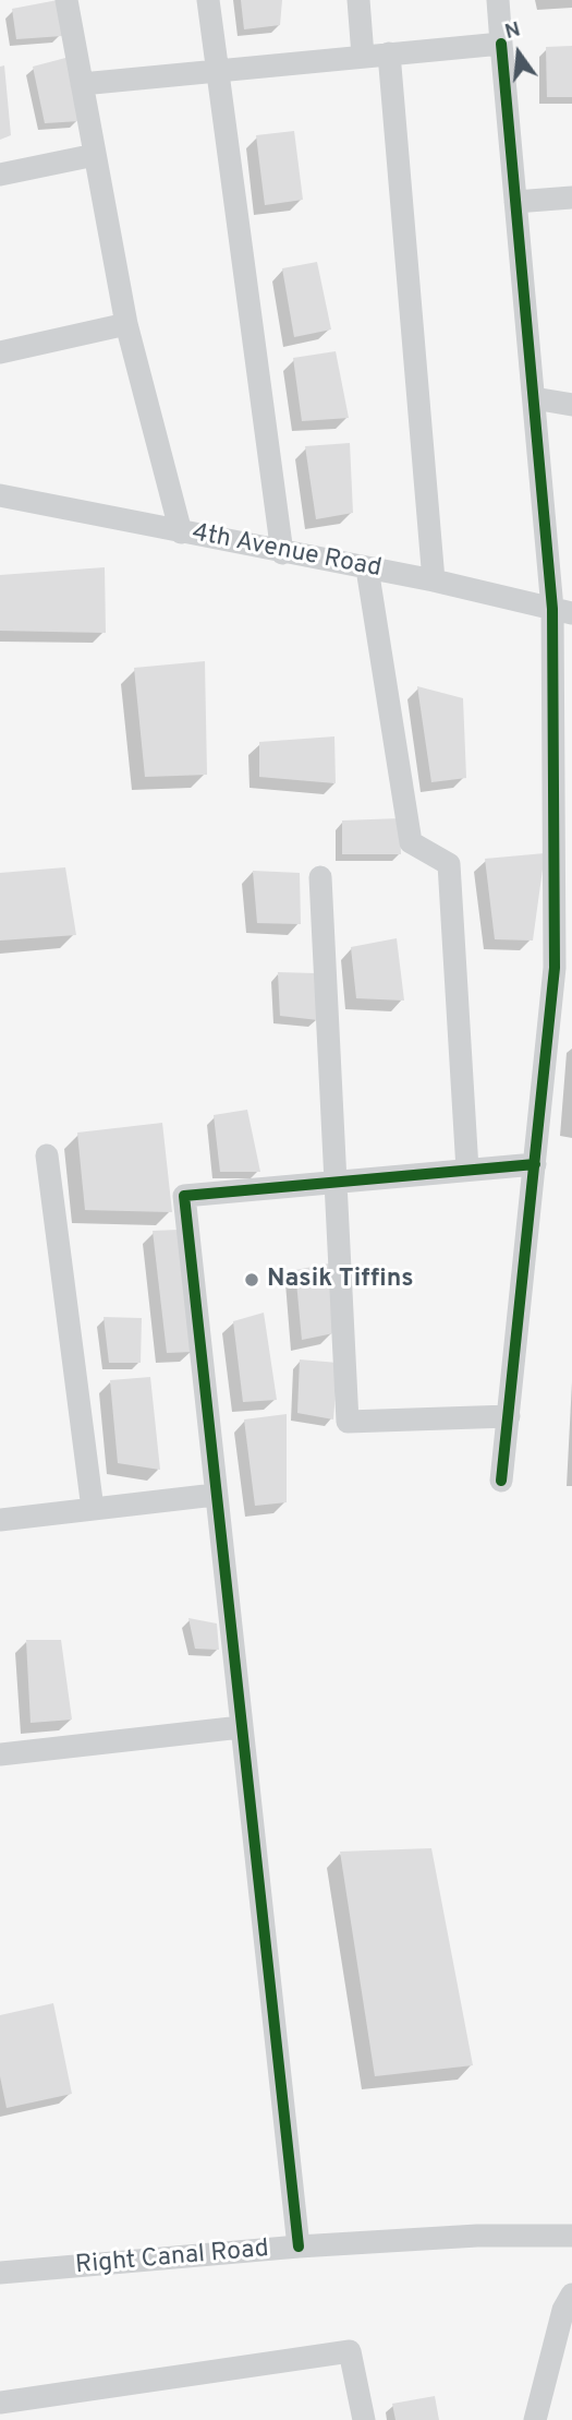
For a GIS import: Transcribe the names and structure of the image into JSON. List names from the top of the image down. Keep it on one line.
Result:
{"streets":{"street":["4th Avenue Road","Right Canal Road"]},"places":["Nasik Tiffins"],"north":"top"}
